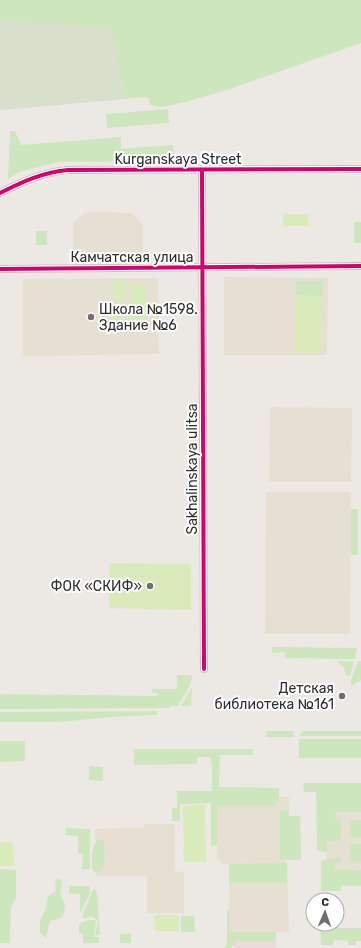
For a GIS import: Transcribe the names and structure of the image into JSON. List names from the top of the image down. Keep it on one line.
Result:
{"streets":{"street":["Kurganskaya Street","Камчатская улица","Sakhalinskaya ulitsa"]},"crossings":[["Kurganskaya Street","Sakhalinskaya ulitsa"],["Камчатская улица","Sakhalinskaya ulitsa"]],"places":["Школа №1598. Здание №6","ФОК «СКИФ»","Детская библиотека №161"],"north":"top"}
